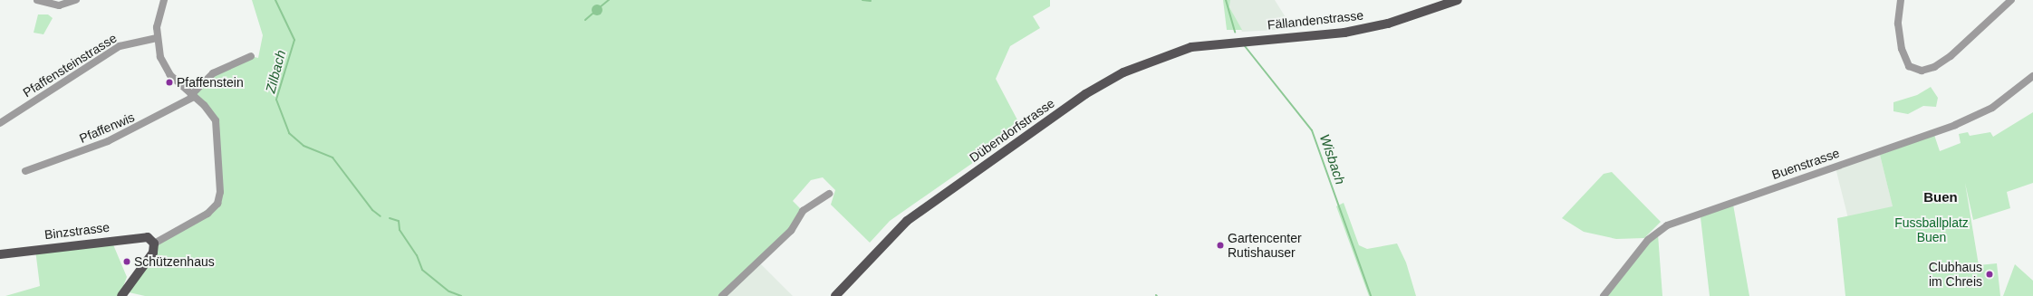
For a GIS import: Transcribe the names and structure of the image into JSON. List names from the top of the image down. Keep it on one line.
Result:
{"streets":{"main road":["Fällandenstrasse","Dübendorfstrasse","Binzstrasse"],"street":["Pfaffensteinstrasse","Pfaffenwis","Buenstrasse"]},"crossings":[["Fällandenstrasse","Dübendorfstrasse"]],"districts":["Buen"],"water":["Zilbach","Wisbach"],"parks":["Fussballplatz Buen"],"places":["Pfaffenstein","Gartencenter Rutishauser","Schützenhaus","Clubhaus im Chreis"]}
